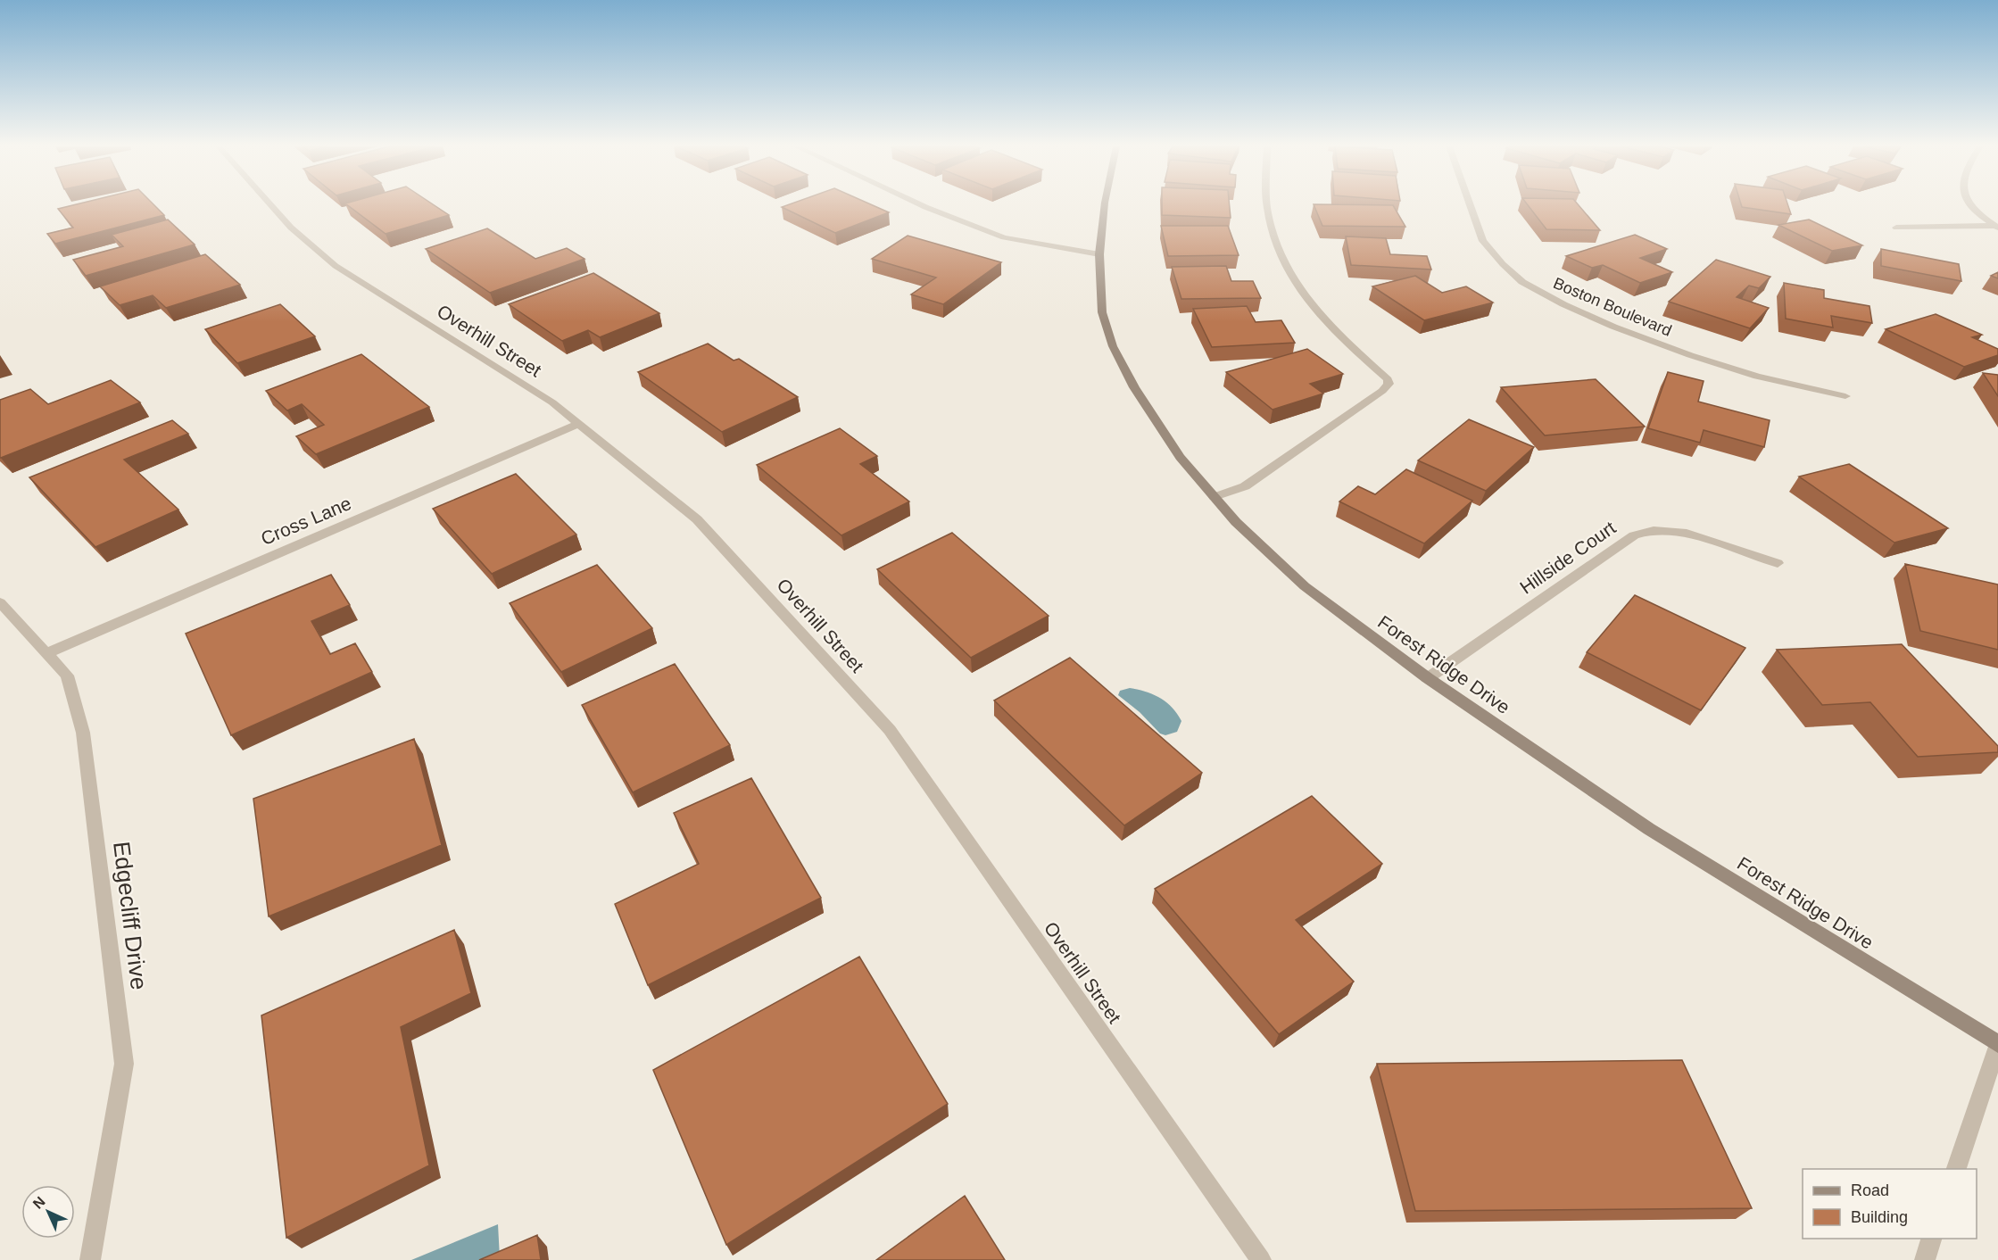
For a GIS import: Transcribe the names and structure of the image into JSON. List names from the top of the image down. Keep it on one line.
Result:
{"streets":{"main road":["Forest Ridge Drive"],"street":["Boston Boulevard","Overhill Street","Cross Lane","Hillside Court","Edgecliff Drive"]},"crossings":[["Overhill Street","Cross Lane"],["Cross Lane","Edgecliff Drive"],["Hillside Court","Forest Ridge Drive"]],"legend":["Road","Building"],"north":"top left"}
